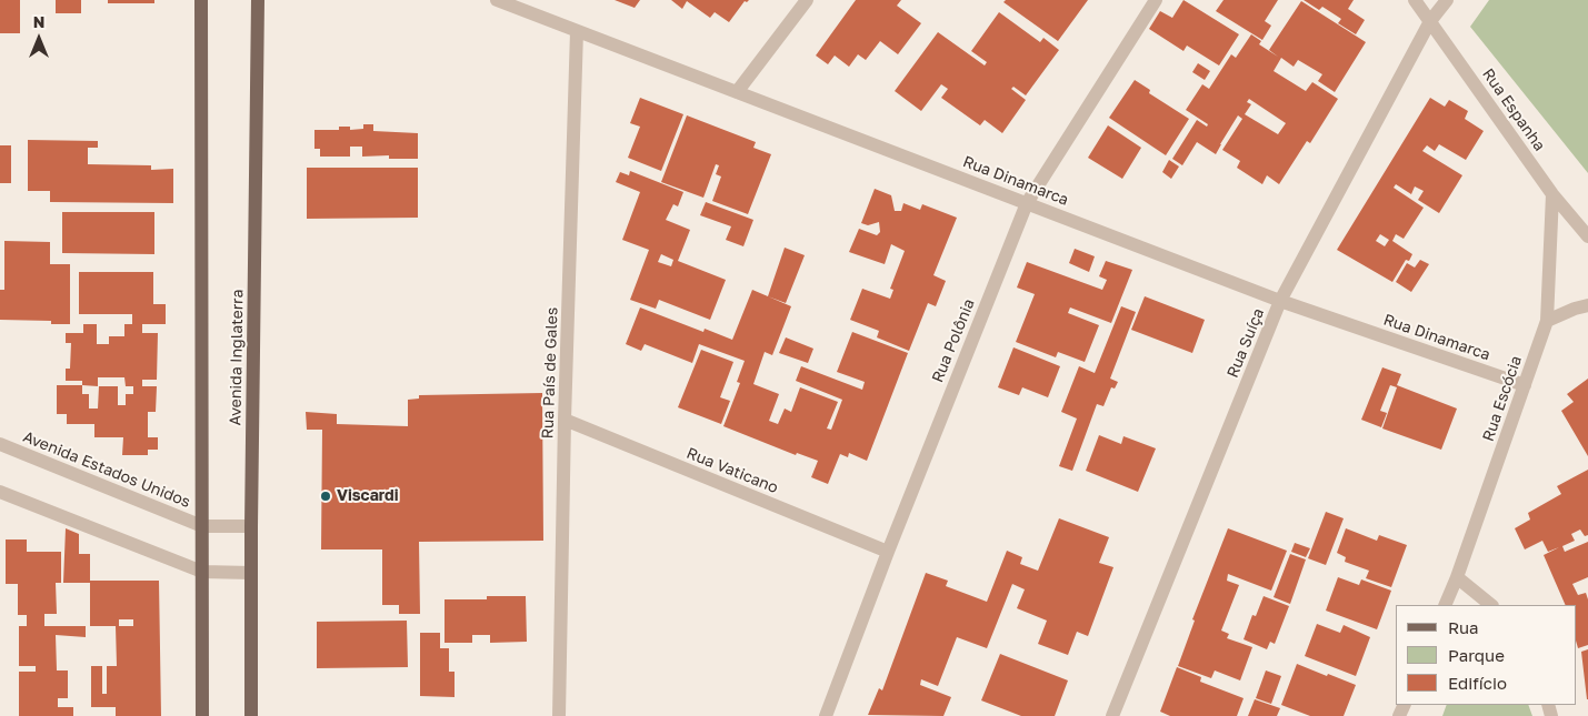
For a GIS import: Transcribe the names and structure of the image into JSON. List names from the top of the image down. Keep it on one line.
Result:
{"streets":{"main road":["Avenida Inglaterra"],"street":["Rua Espanha","Rua Dinamarca","Rua Polônia","Rua Suíça","Rua País de Gales","Rua Escócia","Avenida Estados Unidos","Rua Vaticano"]},"crossings":[["Rua Espanha","Rua Suíça"],["Rua Espanha","Rua Escócia"],["Rua Dinamarca","Rua Polônia"],["Rua Dinamarca","Rua Suíça"],["Rua Dinamarca","Rua País de Gales"],["Rua Dinamarca","Rua Escócia"],["Rua Polônia","Rua Vaticano"],["Rua País de Gales","Rua Vaticano"]],"places":["Viscardi"],"legend":["Rua","Parque","Edifício"],"north":"top"}
